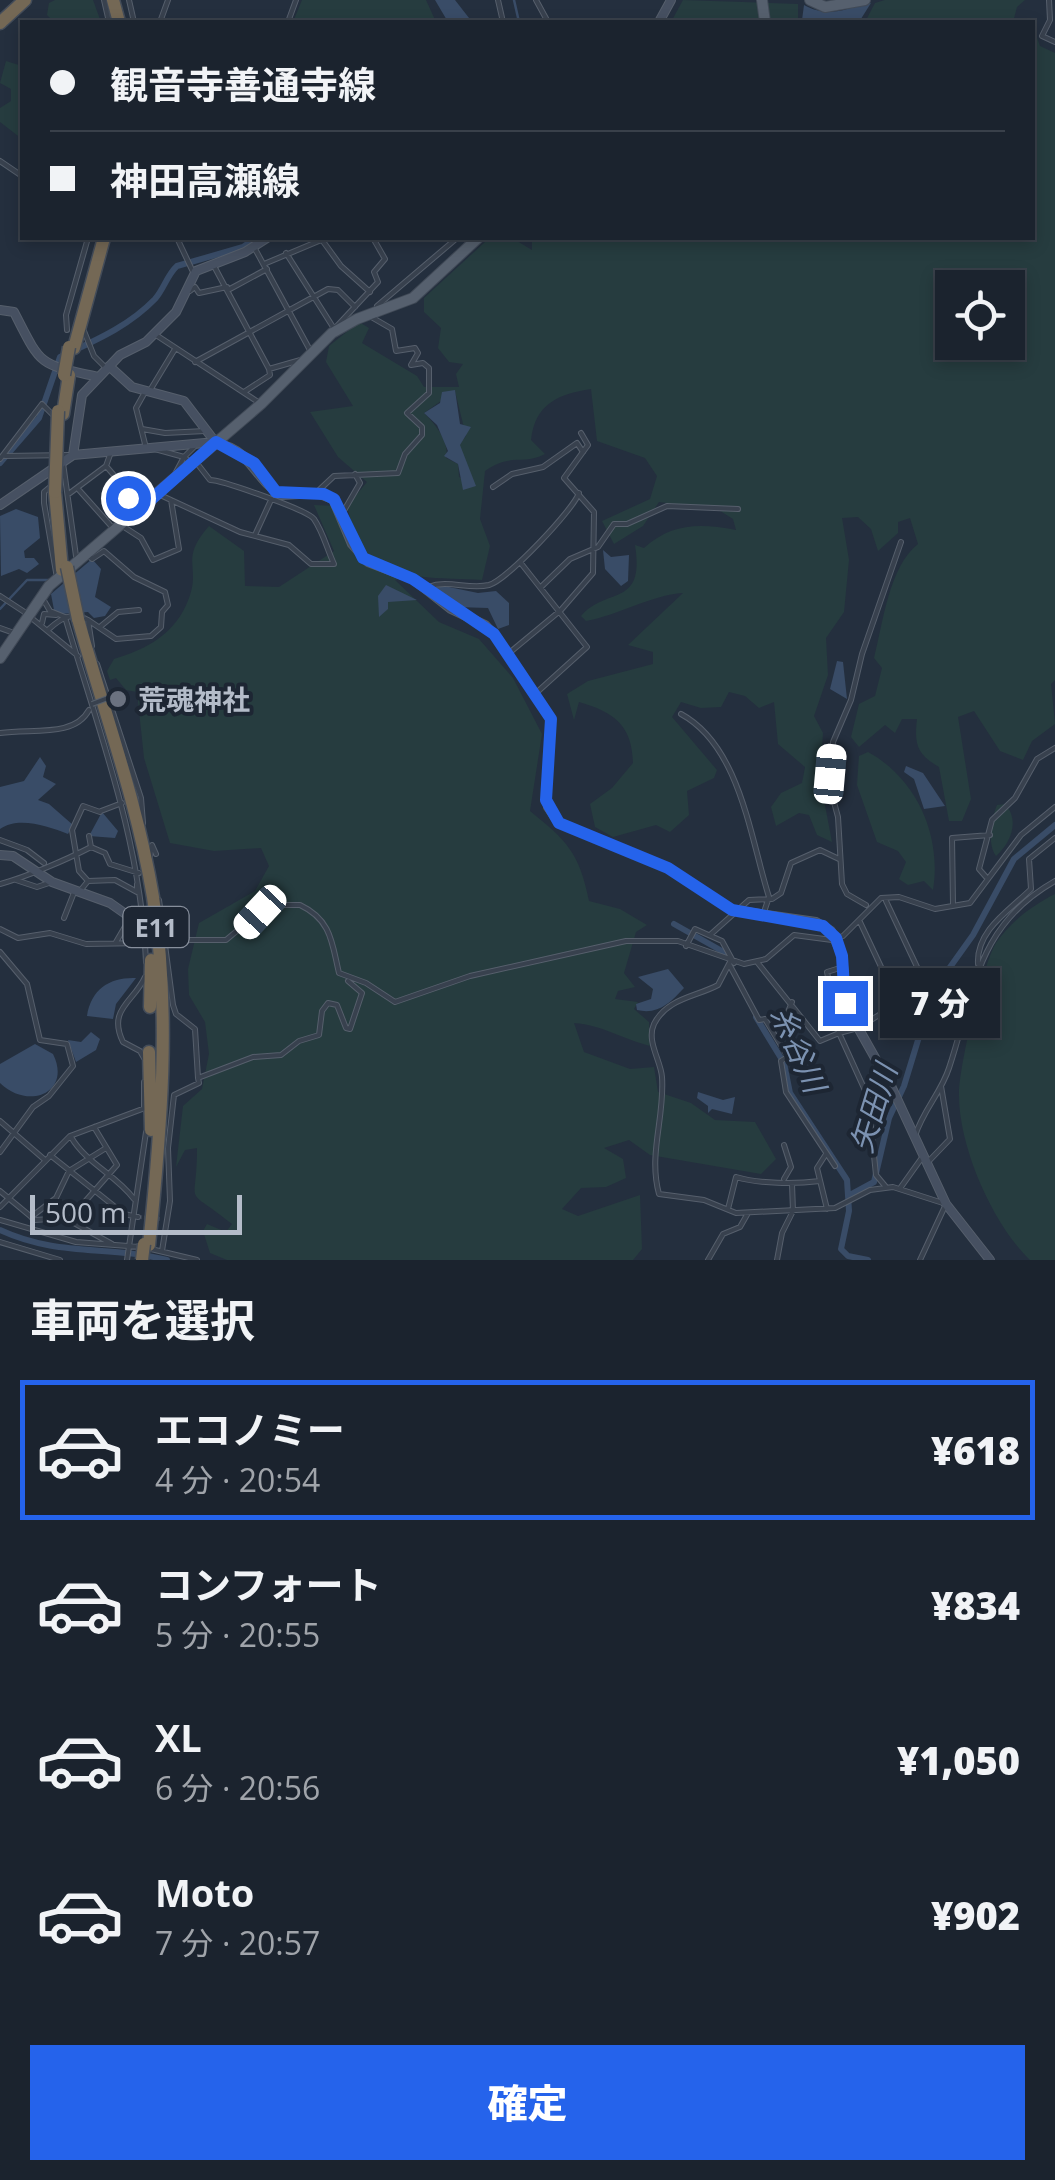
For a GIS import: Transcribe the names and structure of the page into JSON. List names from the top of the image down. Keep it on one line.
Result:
{"streets":{"highway":["E11"]},"water":["糸谷川","矢田川"],"places":["荒魂神社"],"scale_bar":"500 m","page":{"banner":["観音寺善通寺線","神田高瀬線"],"bubble":"7 分","scale":"500 m","heading":"車両を選択","list":[{"name":"エコノミー","note":"4 分 · 20:54","value":"¥618"},{"name":"コンフォート","note":"5 分 · 20:55","value":"¥834"},{"name":"XL","note":"6 分 · 20:56","value":"¥1,050"},{"name":"Moto","note":"7 分 · 20:57","value":"¥902"}],"buttons":"確定"}}
